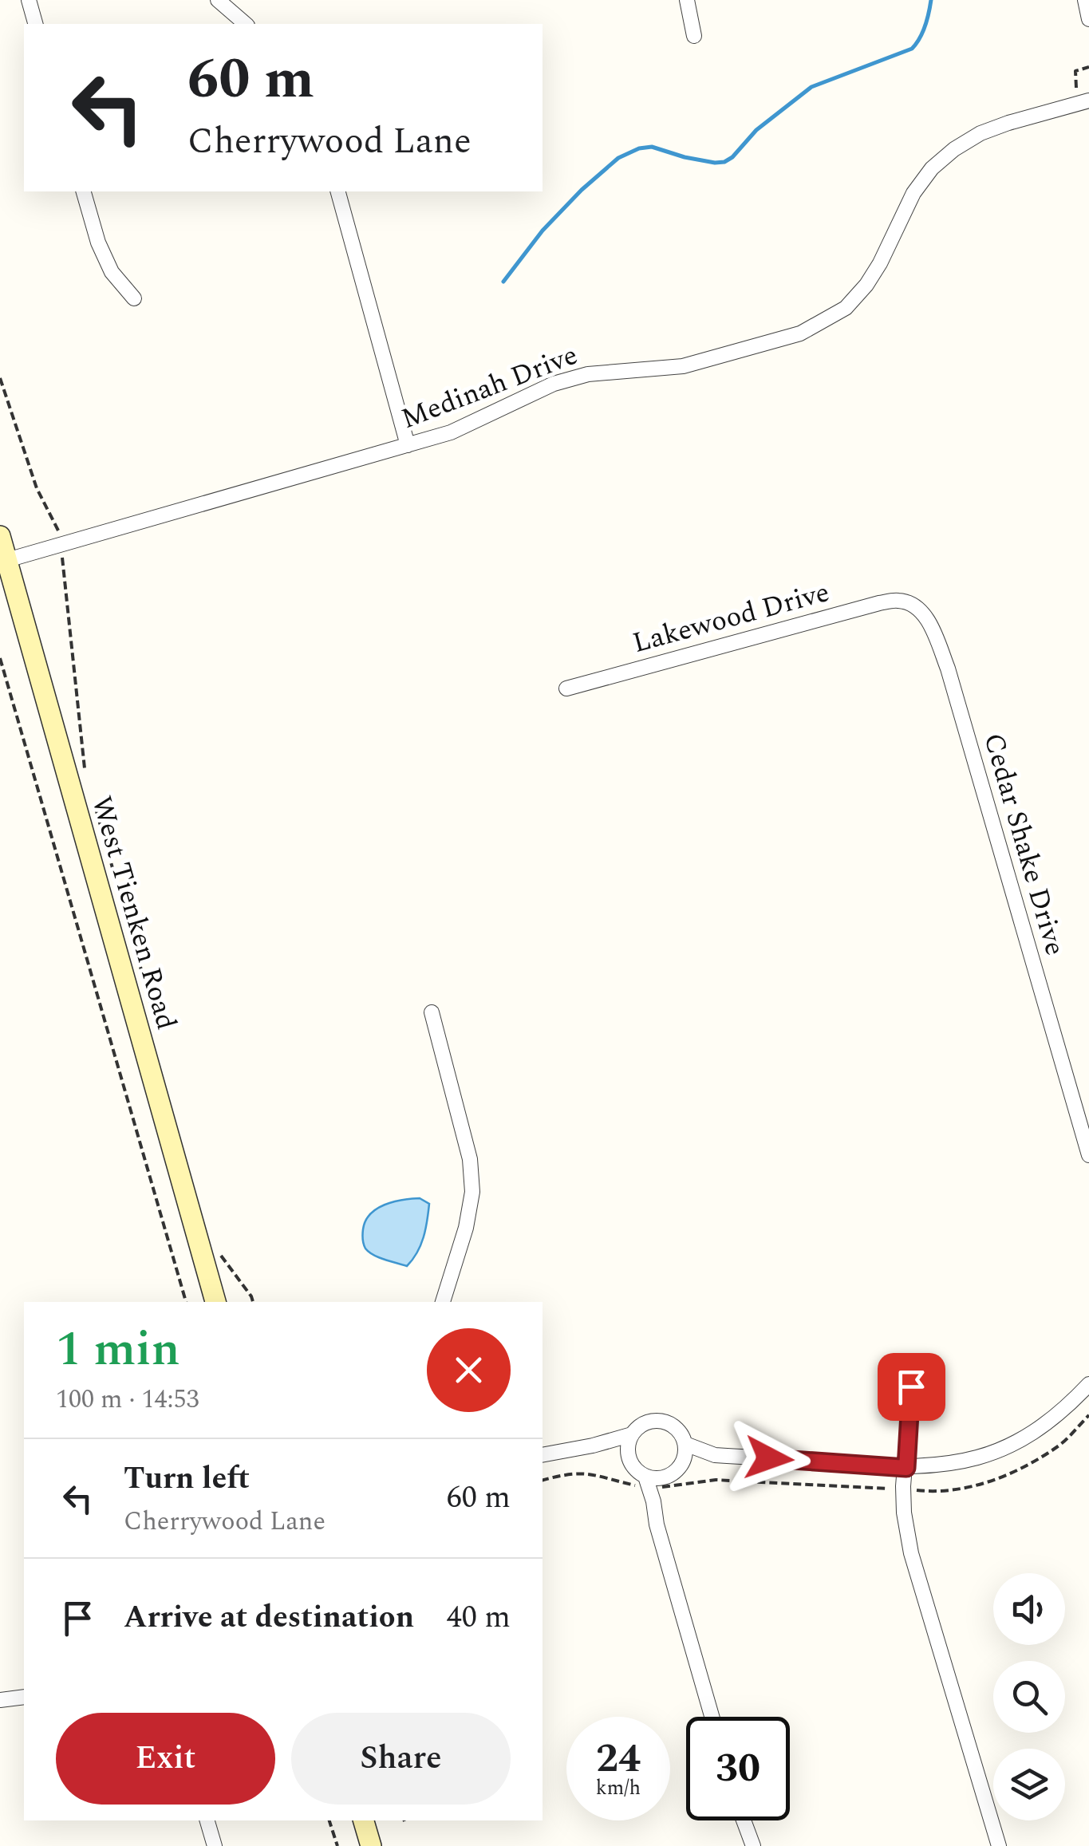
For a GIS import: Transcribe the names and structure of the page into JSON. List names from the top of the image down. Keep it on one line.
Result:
{"streets":{"street":["Medinah Drive","Lakewood Drive","Cedar Shake Drive","West Tienken Road"]},"crossings":[["Medinah Drive","West Tienken Road"],["Lakewood Drive","Cedar Shake Drive"]],"page":{"turn":["60 m","Cherrywood Lane"],"heading":["1 min","100 m · 14:53"],"list":[{"name":"Turn left","note":"Cherrywood Lane","value":"60 m"},{"name":"Arrive at destination","value":"40 m"}],"buttons":["Exit","Share"],"speed":"24 km/h","limit":"30"}}
